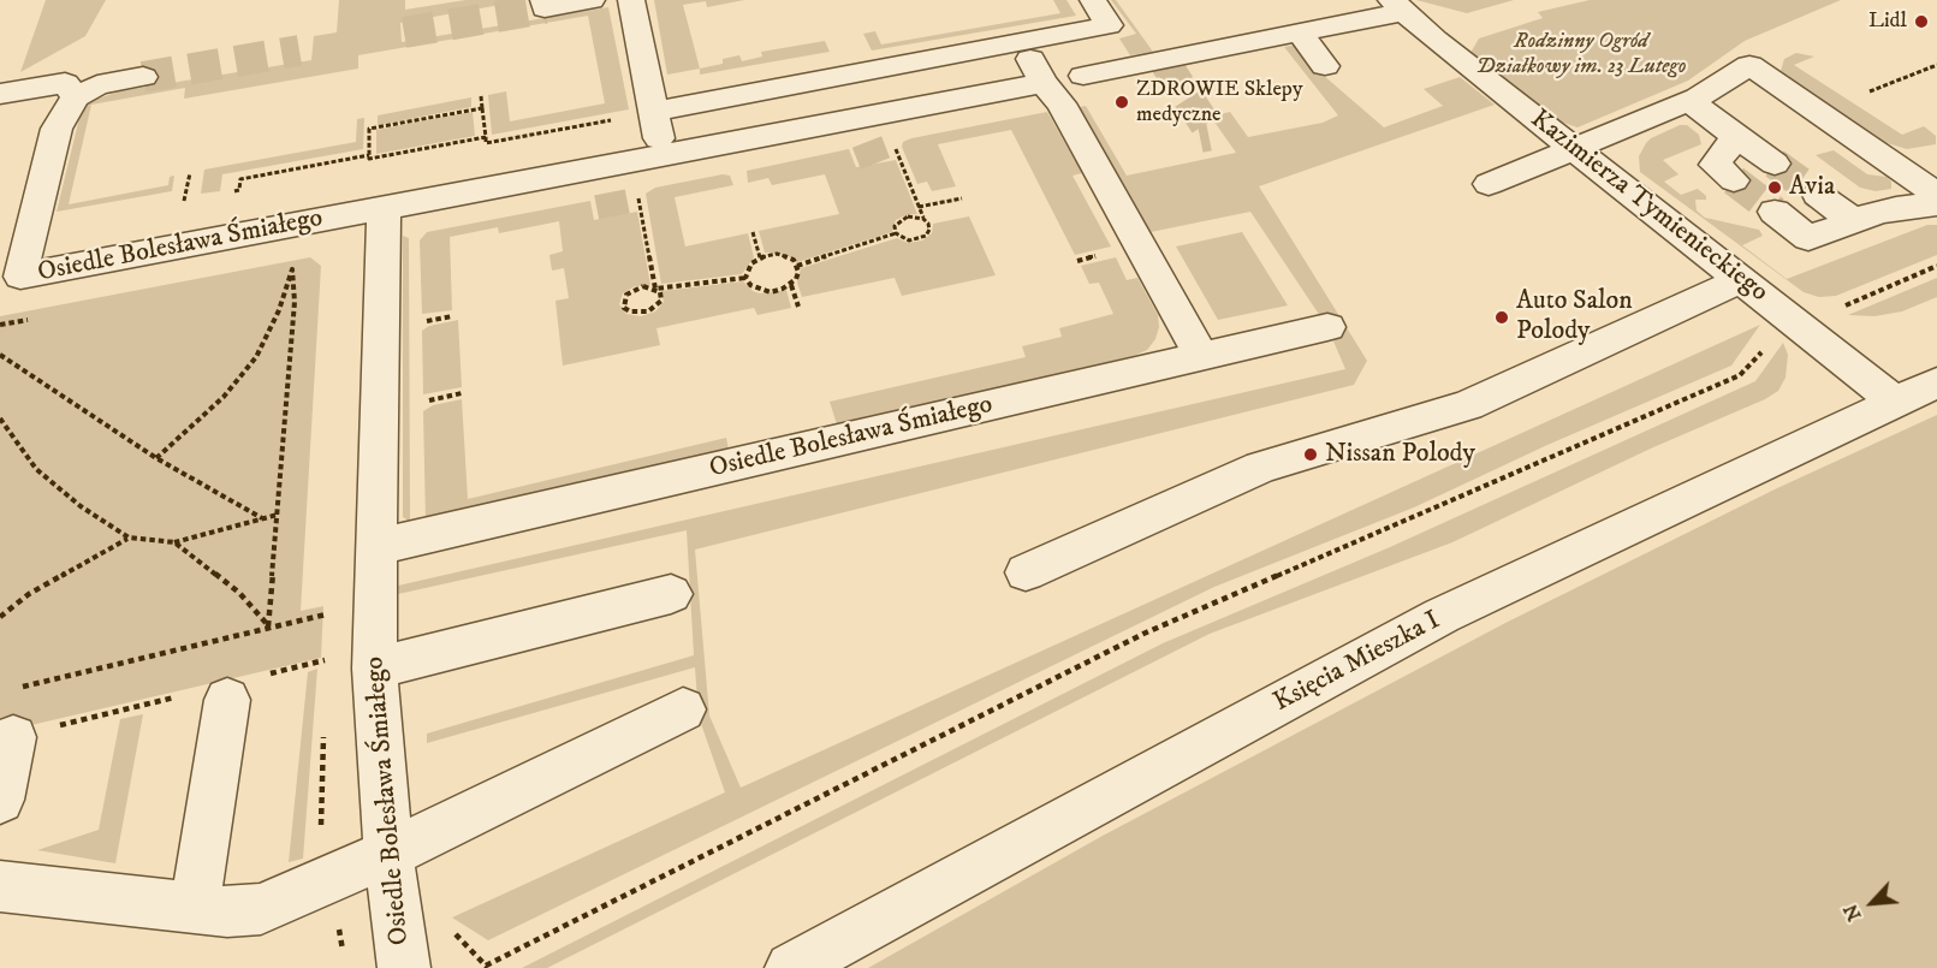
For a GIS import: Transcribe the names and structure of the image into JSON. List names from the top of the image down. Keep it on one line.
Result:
{"streets":{"street":["Kazimierza Tymienieckiego","Osiedle Bolesława Śmiałego","Księcia Mieszka I"]},"crossings":[["Kazimierza Tymienieckiego","Księcia Mieszka I"]],"parks":["Rodzinny Ogród Działkowy im. 23 Lutego"],"places":["Lidl","ZDROWIE Sklepy medyczne","Avia","Auto Salon Polody","Nissan Polody"],"north":"bottom left"}
